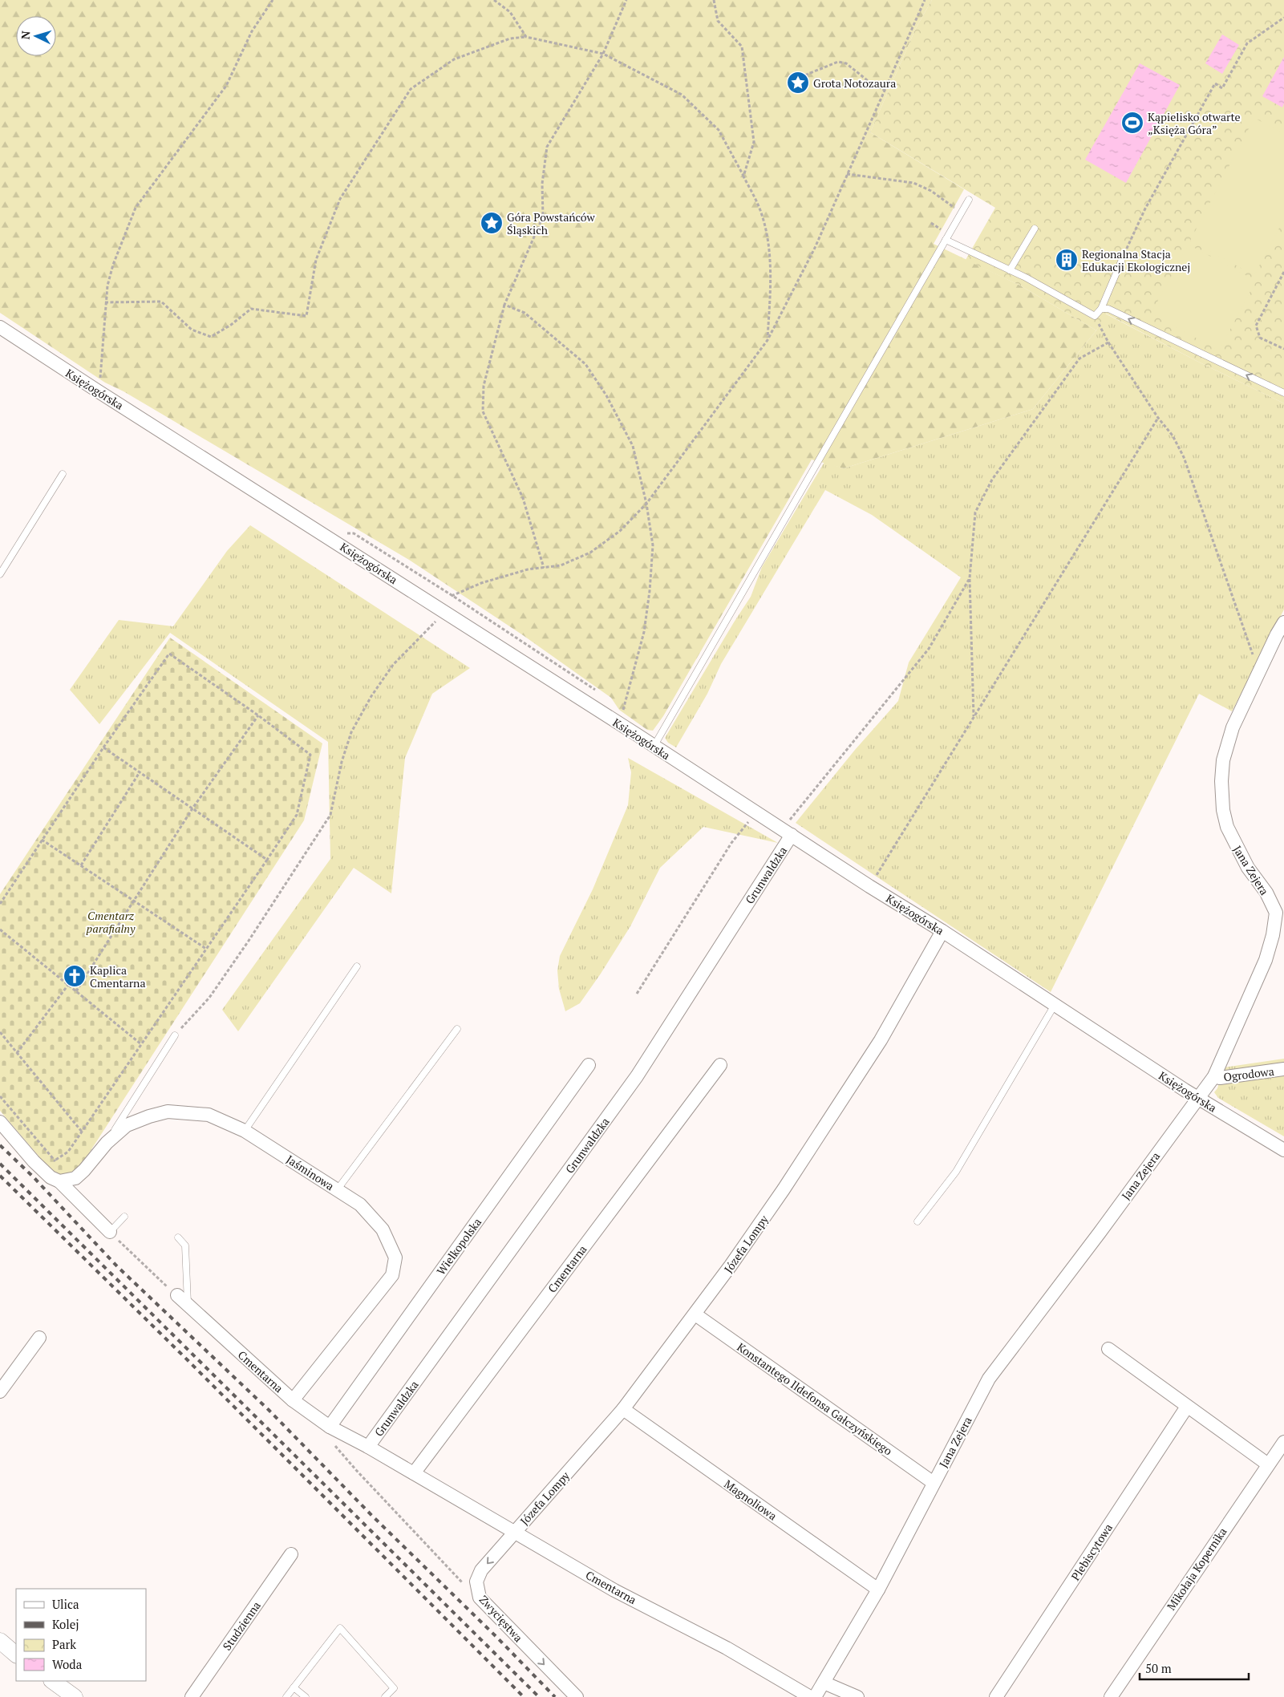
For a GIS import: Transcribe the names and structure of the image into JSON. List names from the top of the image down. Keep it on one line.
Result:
{"streets":{"street":["Księżogórska","Jana Zejera","Grunwaldzka","Ogrodowa","Jaśminowa","Józefa Lompy","Wielkopolska","Cmentarna","Konstantego Ildefonsa Gałczyńskiego","Magnoliowa","Plebiscytowa","Mikołaja Kopernika","Zwycięstwa","Studzienna"]},"crossings":[["Księżogórska","Jana Zejera"],["Księżogórska","Grunwaldzka"],["Księżogórska","Józefa Lompy"],["Jana Zejera","Ogrodowa"],["Jana Zejera","Konstantego Ildefonsa Gałczyńskiego"],["Jana Zejera","Magnoliowa"],["Grunwaldzka","Cmentarna"],["Jaśminowa","Cmentarna"],["Józefa Lompy","Cmentarna"],["Józefa Lompy","Konstantego Ildefonsa Gałczyńskiego"],["Józefa Lompy","Magnoliowa"],["Józefa Lompy","Zwycięstwa"],["Wielkopolska","Cmentarna"],["Cmentarna","Zwycięstwa"]],"one_way":["Zwycięstwa"],"parks":["Cmentarz parafialny"],"places":{"place":["Grota Notozaura","Góra Powstańców Śląskich"],"sports":["Kąpielisko otwarte „Księża Góra”"],"building":["Regionalna Stacja Edukacji Ekologicznej"],"church":["Kaplica Cmentarna"]},"legend":["Ulica","Kolej","Park","Woda"],"scale_bar":"50 m","north":"left"}
